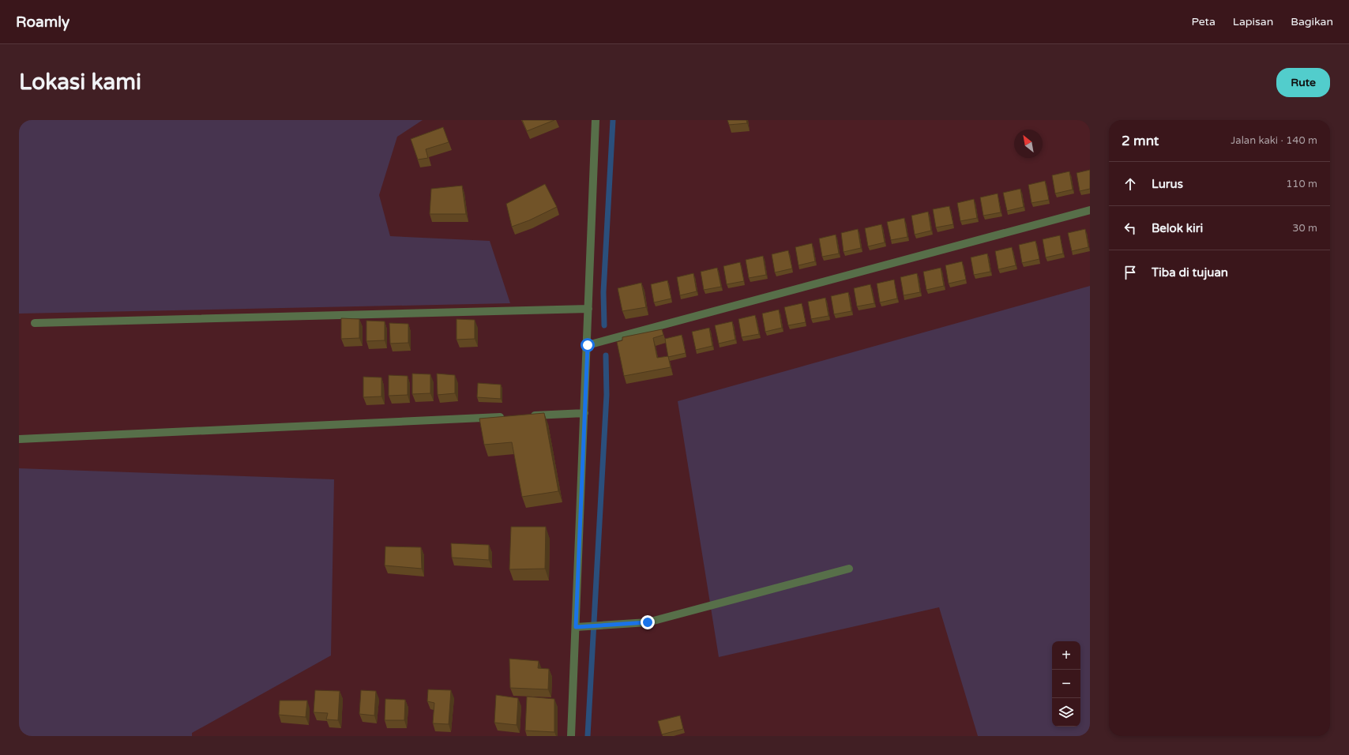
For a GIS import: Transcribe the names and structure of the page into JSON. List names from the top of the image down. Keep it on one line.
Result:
{"north":"top left","page":{"header":"Roamly","nav":["Peta","Lapisan","Bagikan"],"buttons":"Rute","title":"Lokasi kami","heading":["2 mnt","Jalan kaki · 140 m"],"list":[["Lurus","110 m"],["Belok kiri","30 m"],"Tiba di tujuan"],"map_buttons":["+","−"]}}
